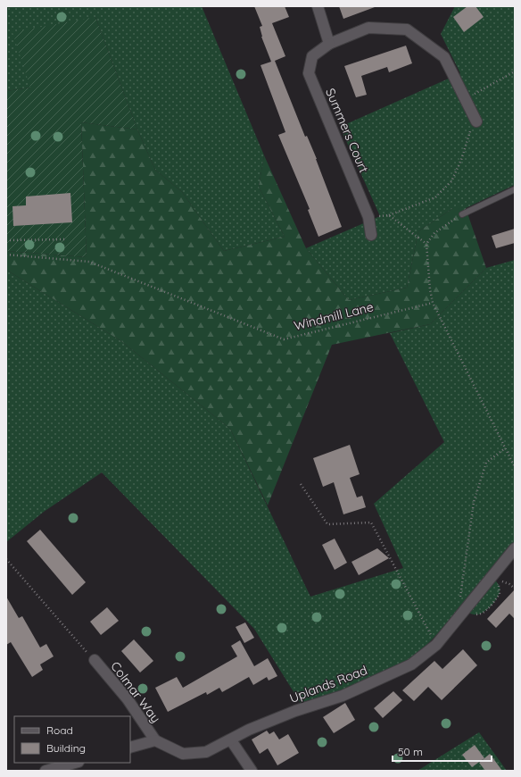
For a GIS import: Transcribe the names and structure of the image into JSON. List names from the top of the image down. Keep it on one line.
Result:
{"streets":{"street":["Summers Court","Uplands Road","Colmar Way"],"path":["Windmill Lane"]},"crossings":[["Uplands Road","Colmar Way"]],"legend":["Road","Building"],"scale_bar":"50 m"}
